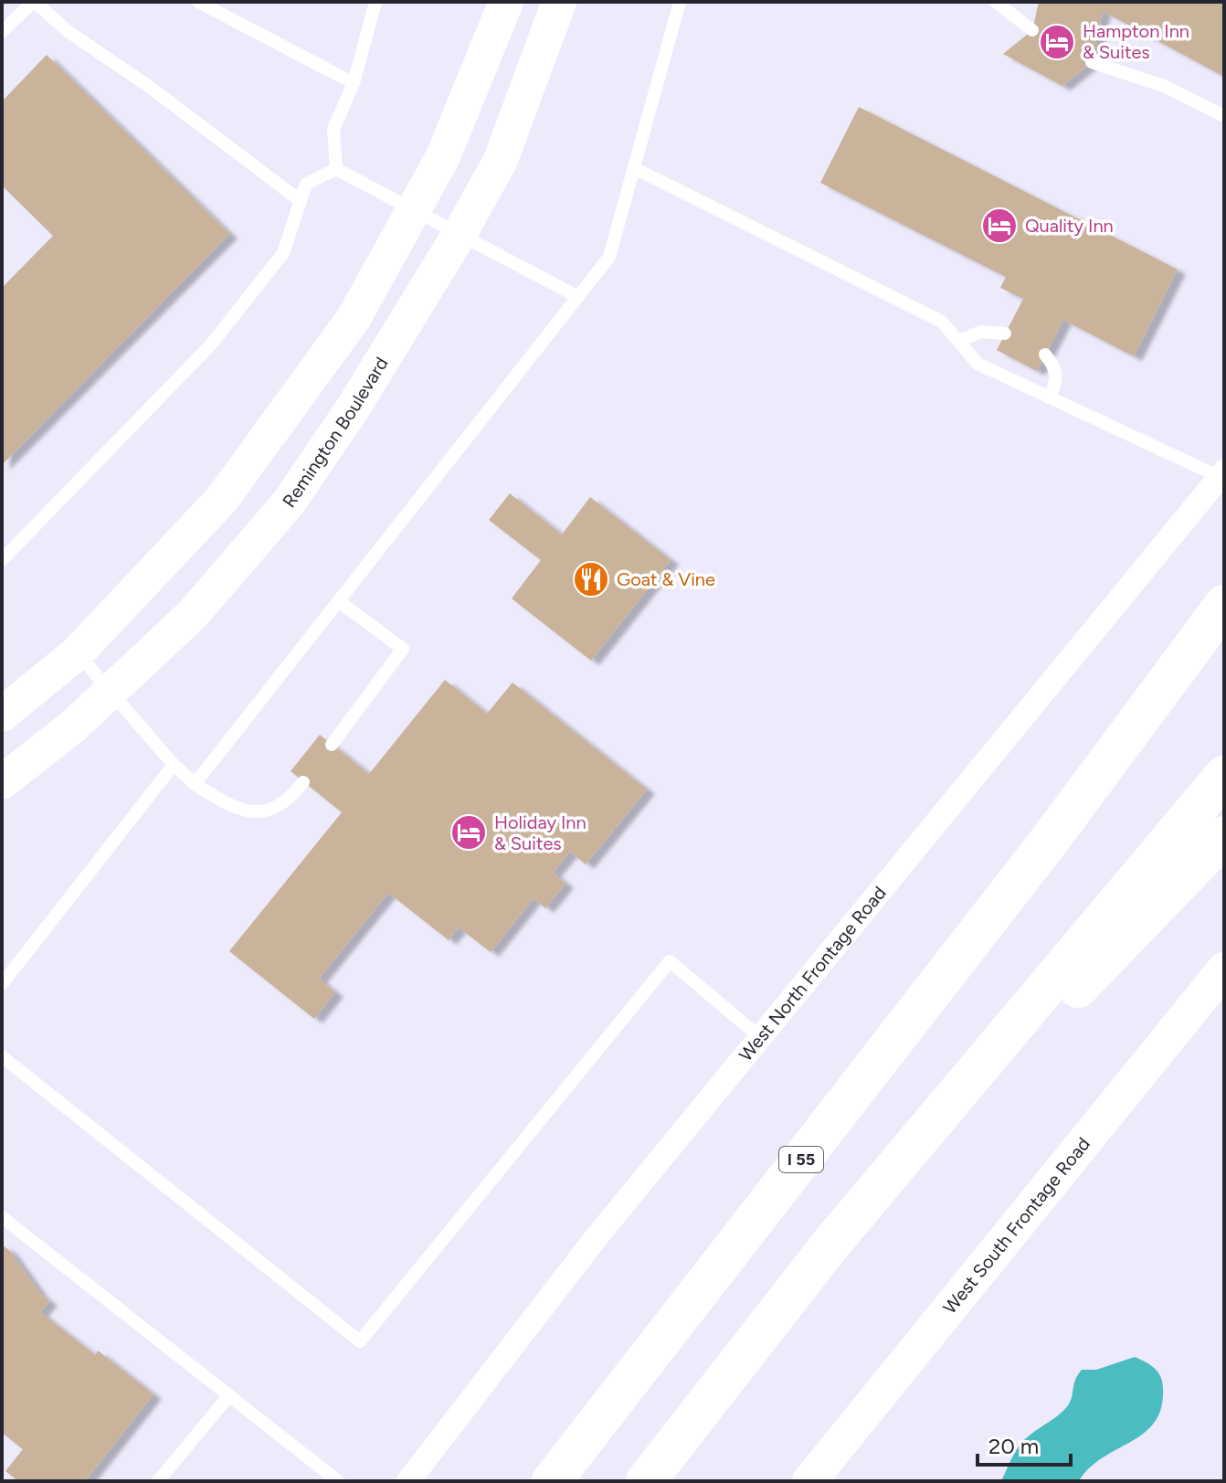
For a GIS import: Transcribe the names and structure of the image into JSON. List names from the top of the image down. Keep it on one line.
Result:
{"streets":{"highway":["I 55"],"street":["Remington Boulevard","West North Frontage Road","West South Frontage Road"]},"places":{"hotel":["Hampton Inn & Suites","Quality Inn","Holiday Inn & Suites"],"restaurant":["Goat & Vine"]},"scale_bar":"20 m"}
